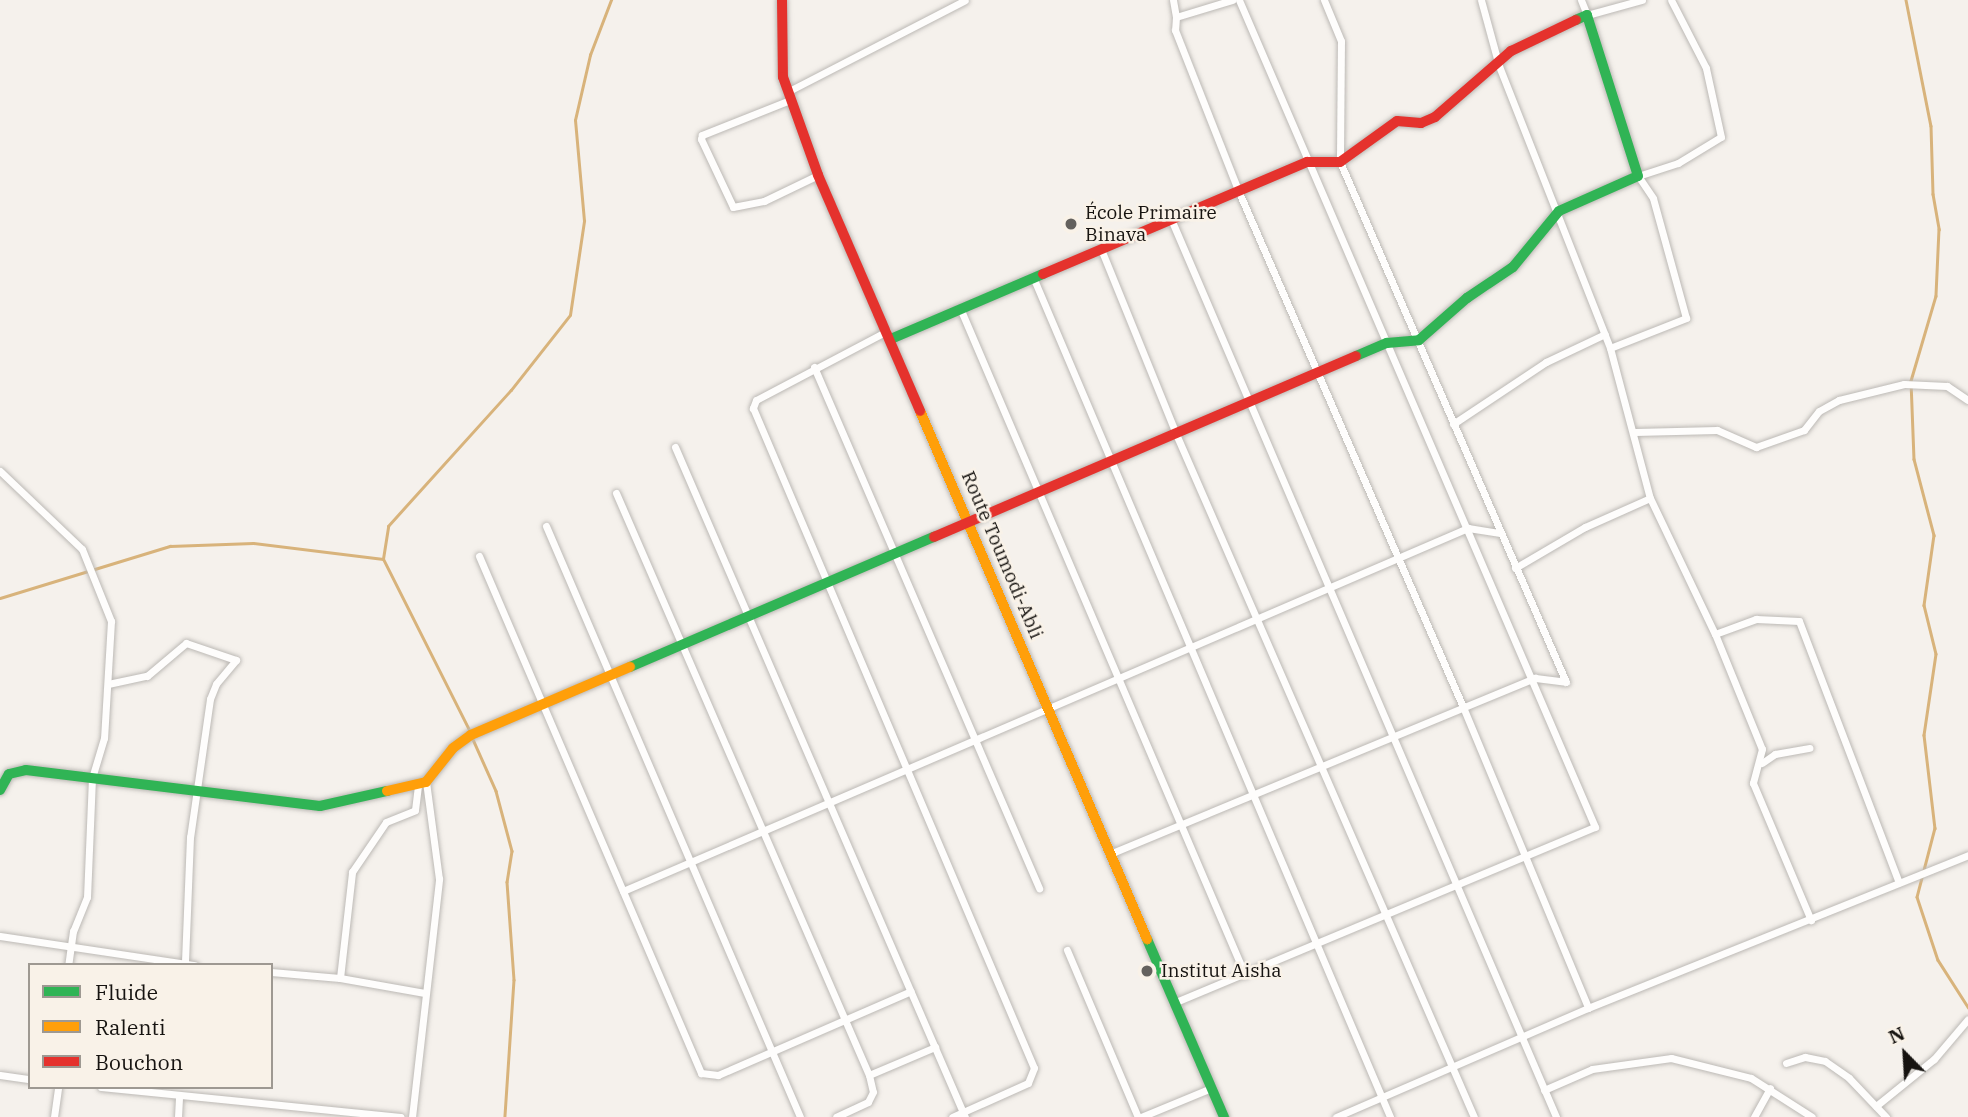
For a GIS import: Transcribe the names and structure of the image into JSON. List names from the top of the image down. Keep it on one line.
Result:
{"streets":{"street":["Route Toumodi-Abli"]},"places":["École Primaire Binava","Institut Aisha"],"legend":["Fluide","Ralenti","Bouchon"],"north":"top left"}
